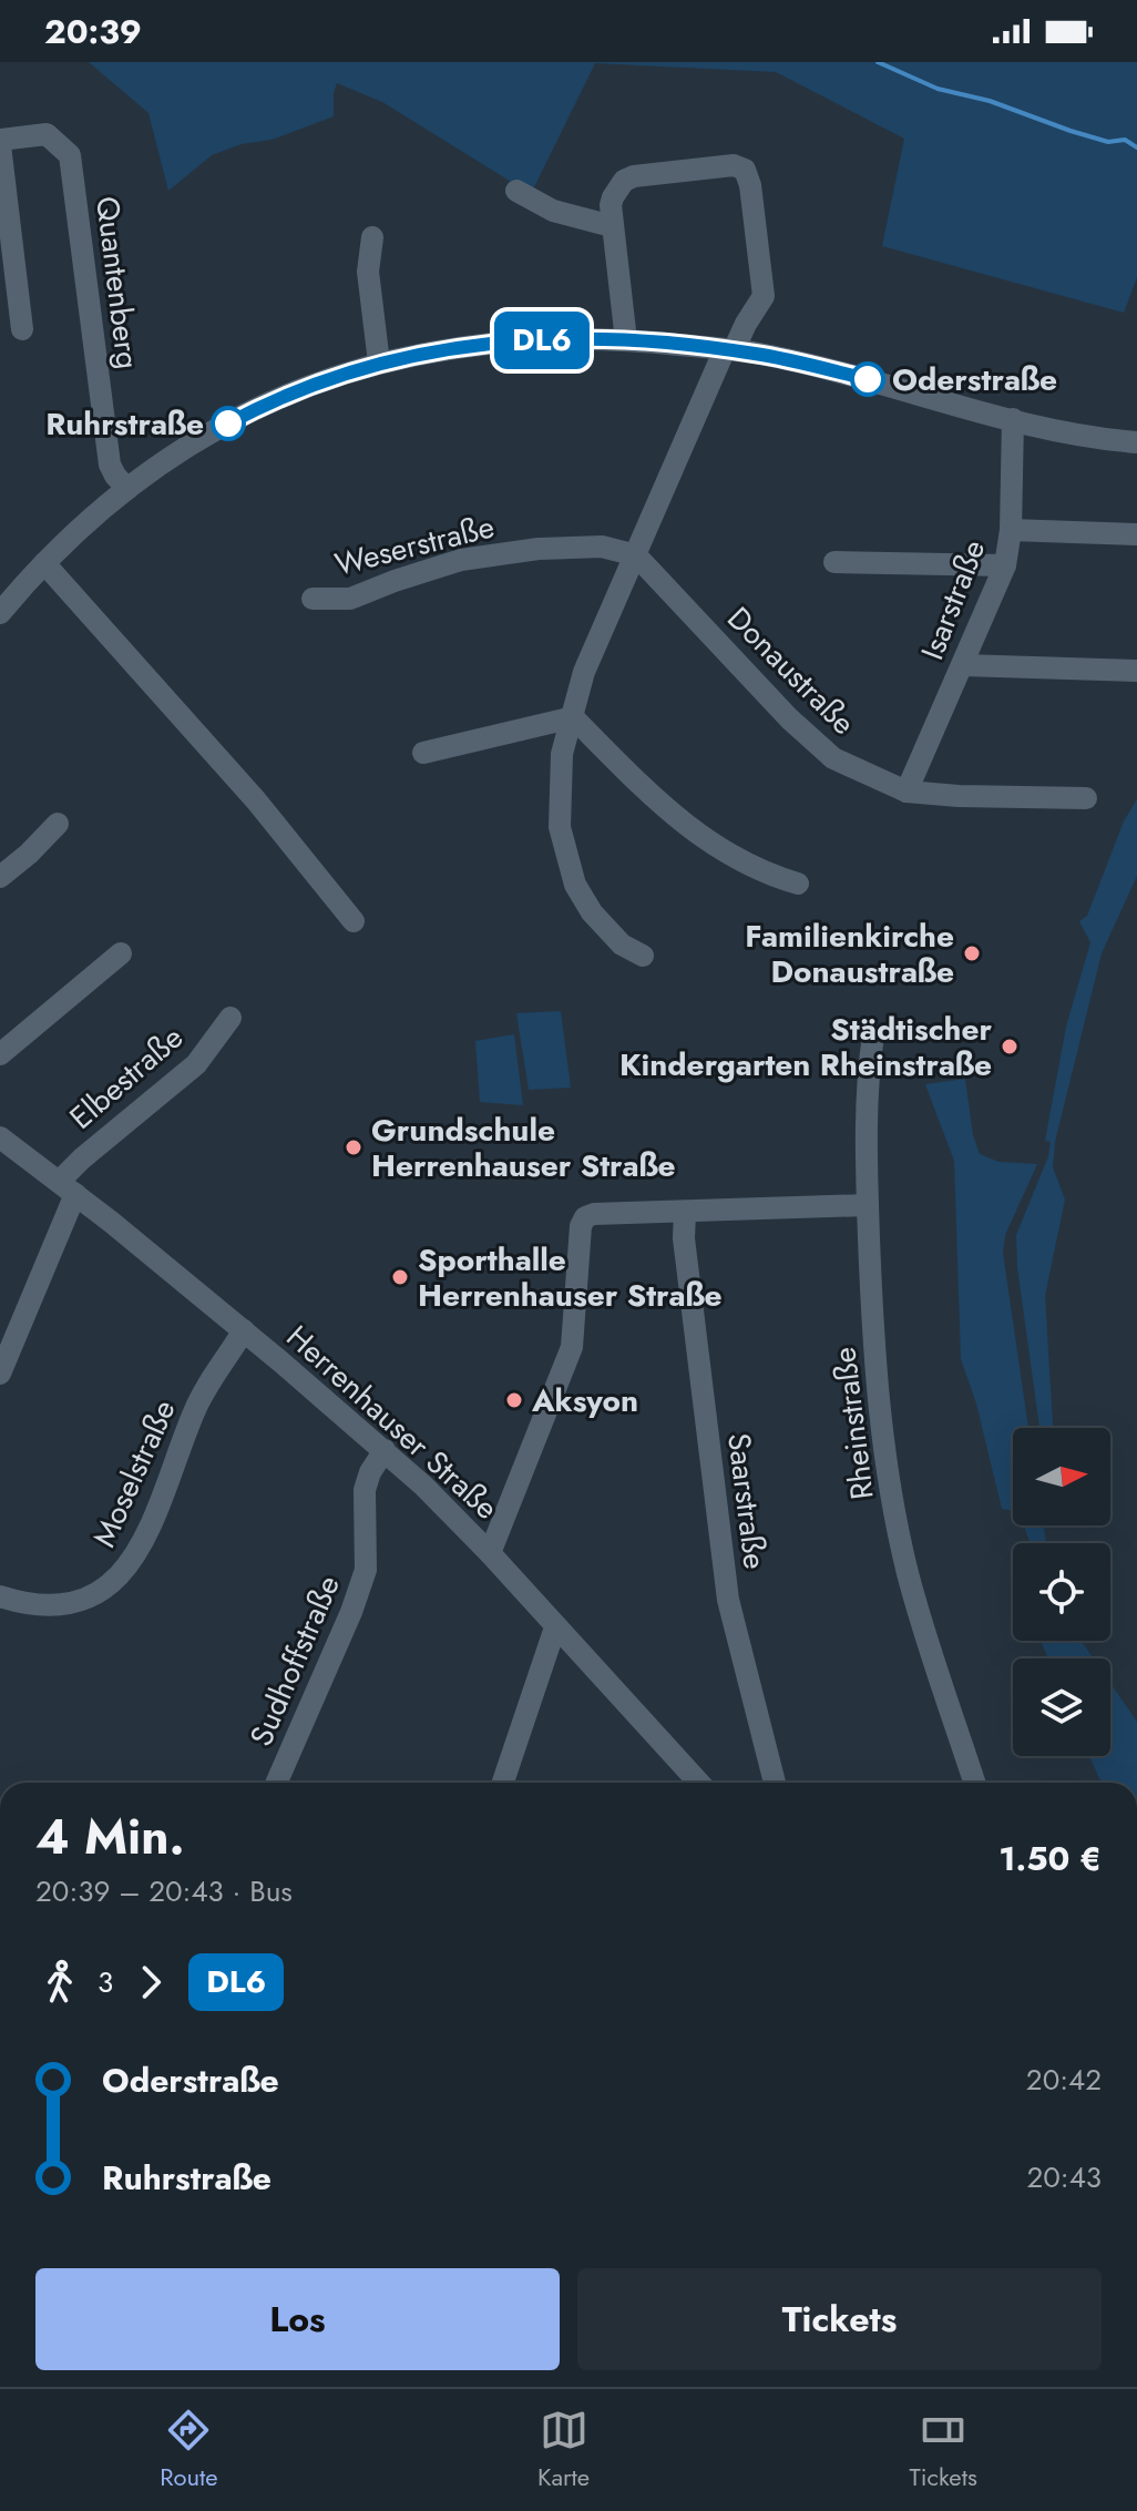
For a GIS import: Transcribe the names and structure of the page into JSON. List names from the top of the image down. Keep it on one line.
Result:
{"streets":{"street":["Quantenberg","Weserstraße","Isarstraße","Donaustraße","Elbestraße","Herrenhauser Straße","Rheinstraße","Moselstraße","Saarstraße","Sudhoffstraße"]},"crossings":[["Weserstraße","Donaustraße"],["Isarstraße","Donaustraße"],["Elbestraße","Herrenhauser Straße"],["Herrenhauser Straße","Moselstraße"],["Herrenhauser Straße","Sudhoffstraße"]],"places":["Oderstraße","Ruhrstraße","Familienkirche Donaustraße","Städtischer Kindergarten Rheinstraße","Grundschule Herrenhauser Straße","Sporthalle Herrenhauser Straße","Aksyon"],"lines":["bus line DL6"],"north":"right","page":{"status":"20:39","on_map":"DL6","heading":["4 Min.","20:39 – 20:43 · Bus","1.50 €"],"legs":["3","DL6"],"list":[{"name":"Oderstraße","value":"20:42"},{"name":"Ruhrstraße","value":"20:43"}],"buttons":["Los","Tickets"],"tabs":["Route","Karte","Tickets"]}}
